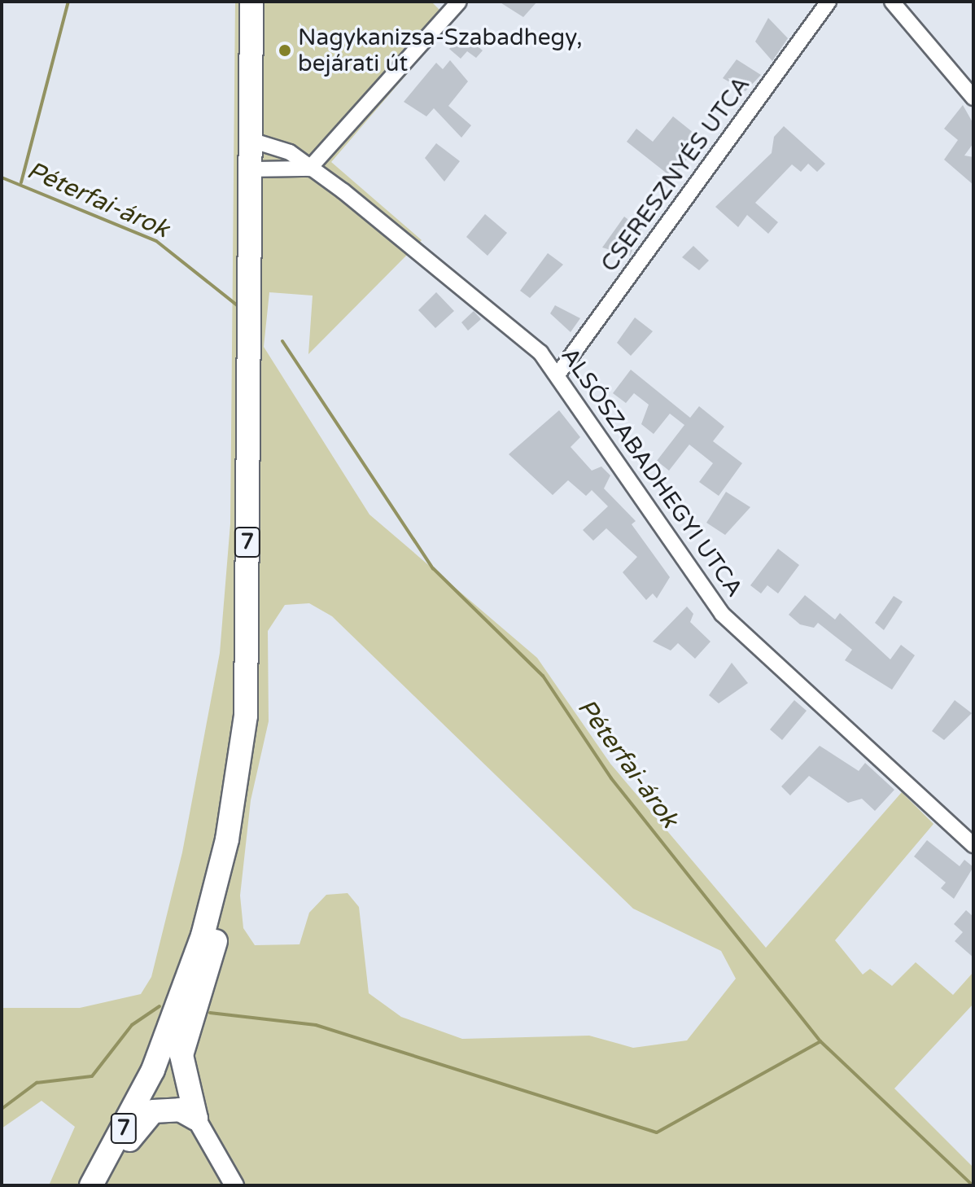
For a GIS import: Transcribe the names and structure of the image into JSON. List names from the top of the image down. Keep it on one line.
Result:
{"streets":{"main road":["7"],"street":["CSERESZNYÉS UTCA","ALSÓSZABADHEGYI UTCA"]},"crossings":[["CSERESZNYÉS UTCA","ALSÓSZABADHEGYI UTCA"],["ALSÓSZABADHEGYI UTCA","7"]],"water":["Péterfai-árok"],"places":["Nagykanizsa-Szabadhegy, bejárati út"]}
